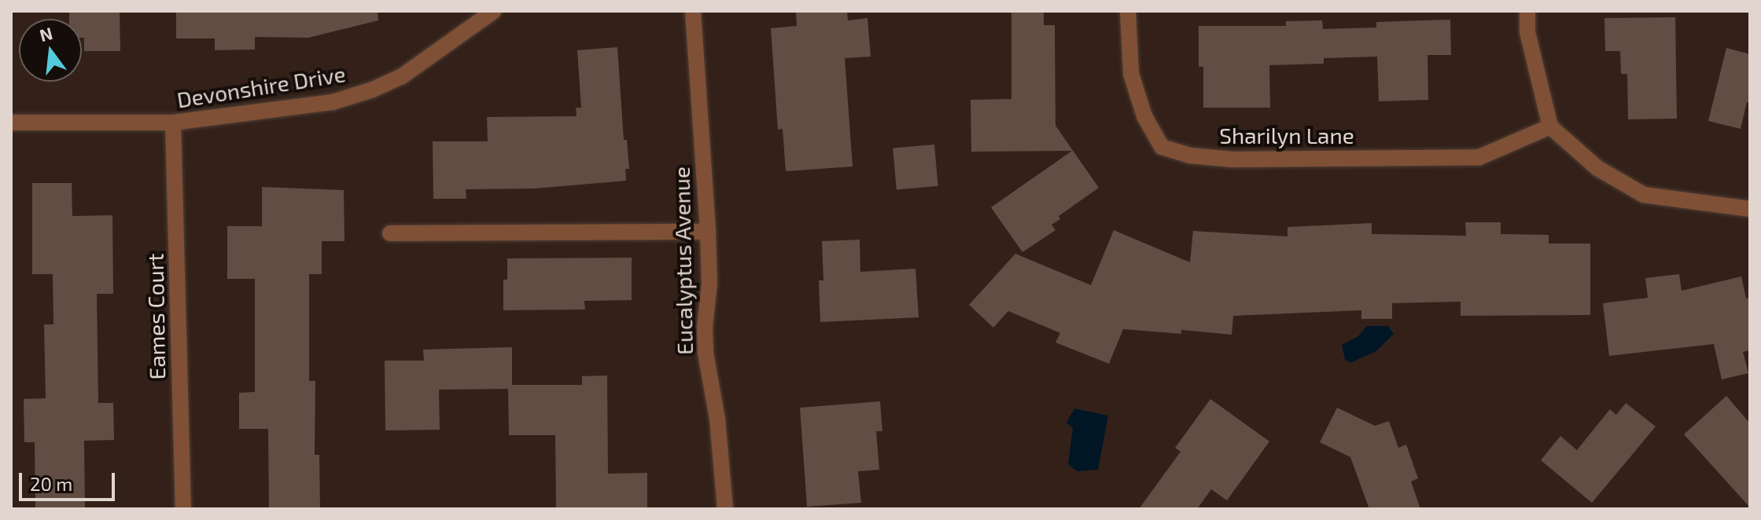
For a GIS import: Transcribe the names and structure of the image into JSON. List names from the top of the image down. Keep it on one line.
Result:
{"streets":{"street":["Devonshire Drive","Sharilyn Lane","Eucalyptus Avenue","Eames Court"]},"crossings":[["Devonshire Drive","Eames Court"]],"scale_bar":"20 m","north":"top"}
